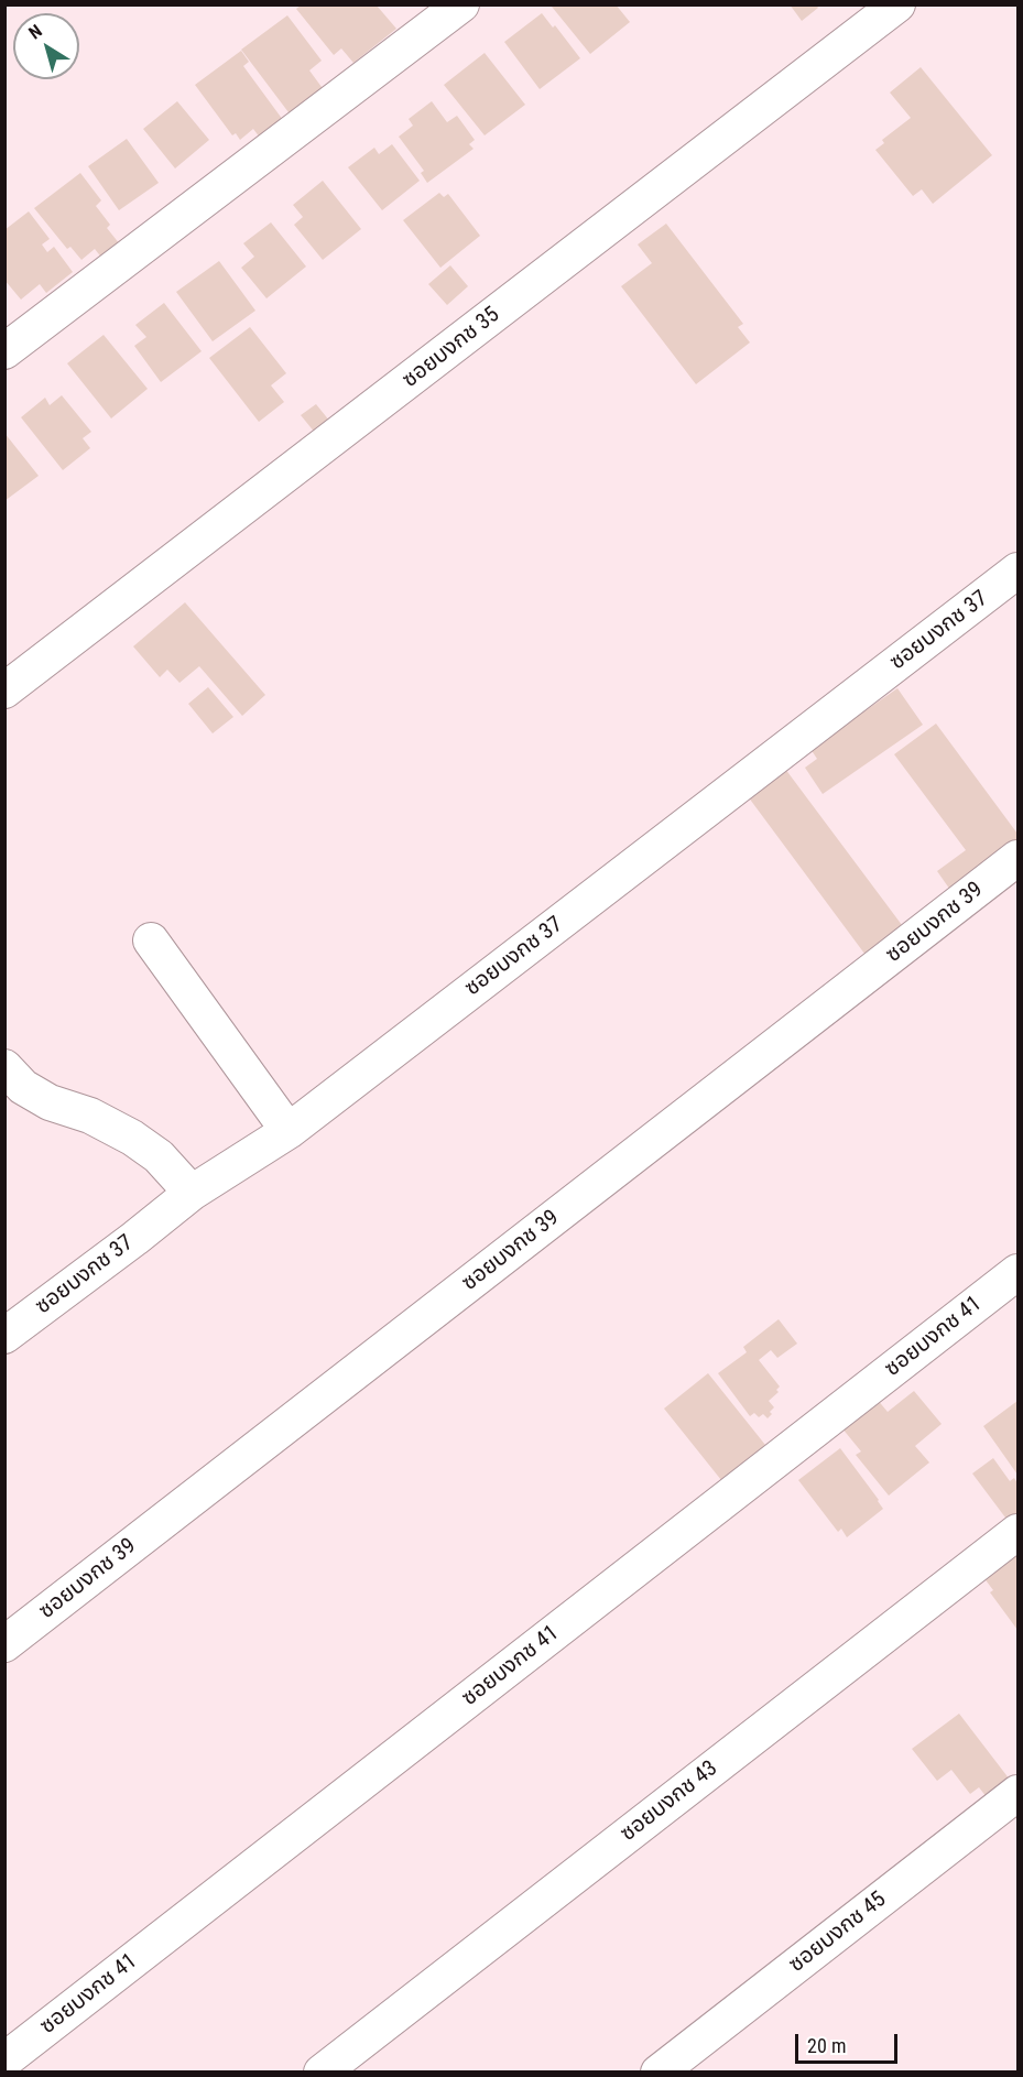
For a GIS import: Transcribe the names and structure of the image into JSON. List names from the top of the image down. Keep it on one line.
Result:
{"streets":{"street":["ซอยบงกช 35","ซอยบงกช 37","ซอยบงกช 39","ซอยบงกช 41","ซอยบงกช 43","ซอยบงกช 45"]},"scale_bar":"20 m","north":"top left"}
